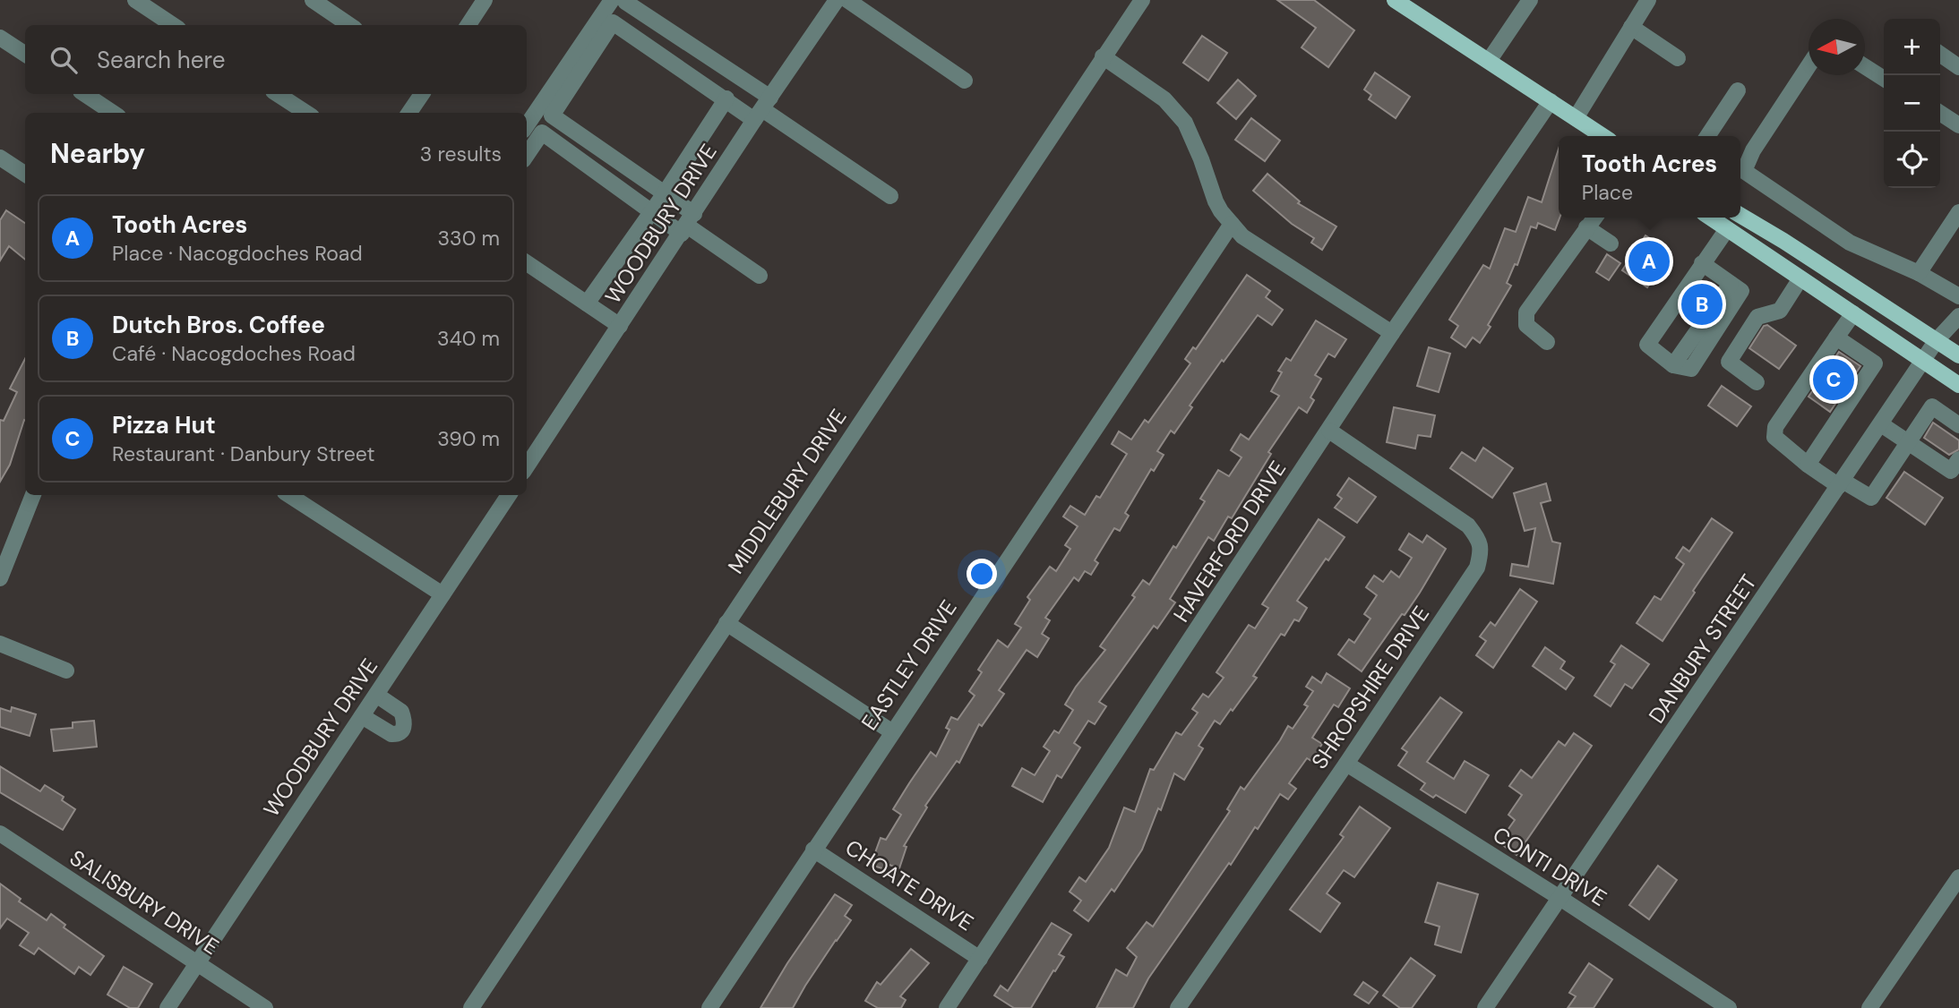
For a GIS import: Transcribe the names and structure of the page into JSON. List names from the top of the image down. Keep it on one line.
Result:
{"streets":{"street":["WOODBURY DRIVE","MIDDLEBURY DRIVE","HAVERFORD DRIVE","DANBURY STREET","EASTLEY DRIVE","SHROPSHIRE DRIVE","CONTI DRIVE","CHOATE DRIVE","SALISBURY DRIVE"]},"crossings":[["WOODBURY DRIVE","SALISBURY DRIVE"],["HAVERFORD DRIVE","SHROPSHIRE DRIVE"],["HAVERFORD DRIVE","CHOATE DRIVE"],["DANBURY STREET","CONTI DRIVE"],["EASTLEY DRIVE","CHOATE DRIVE"],["SHROPSHIRE DRIVE","CONTI DRIVE"]],"north":"left","page":{"map_buttons":["+","−"],"search":"Search here","heading":["Nearby","3 results"],"popup":["Tooth Acres","Place"],"list":[{"mark":"A","name":"Tooth Acres","note":"Place · Nacogdoches Road","value":"330 m"},{"mark":"B","name":"Dutch Bros. Coffee","note":"Café · Nacogdoches Road","value":"340 m"},{"mark":"C","name":"Pizza Hut","note":"Restaurant · Danbury Street","value":"390 m"}],"pins":["A","B","C"]}}
